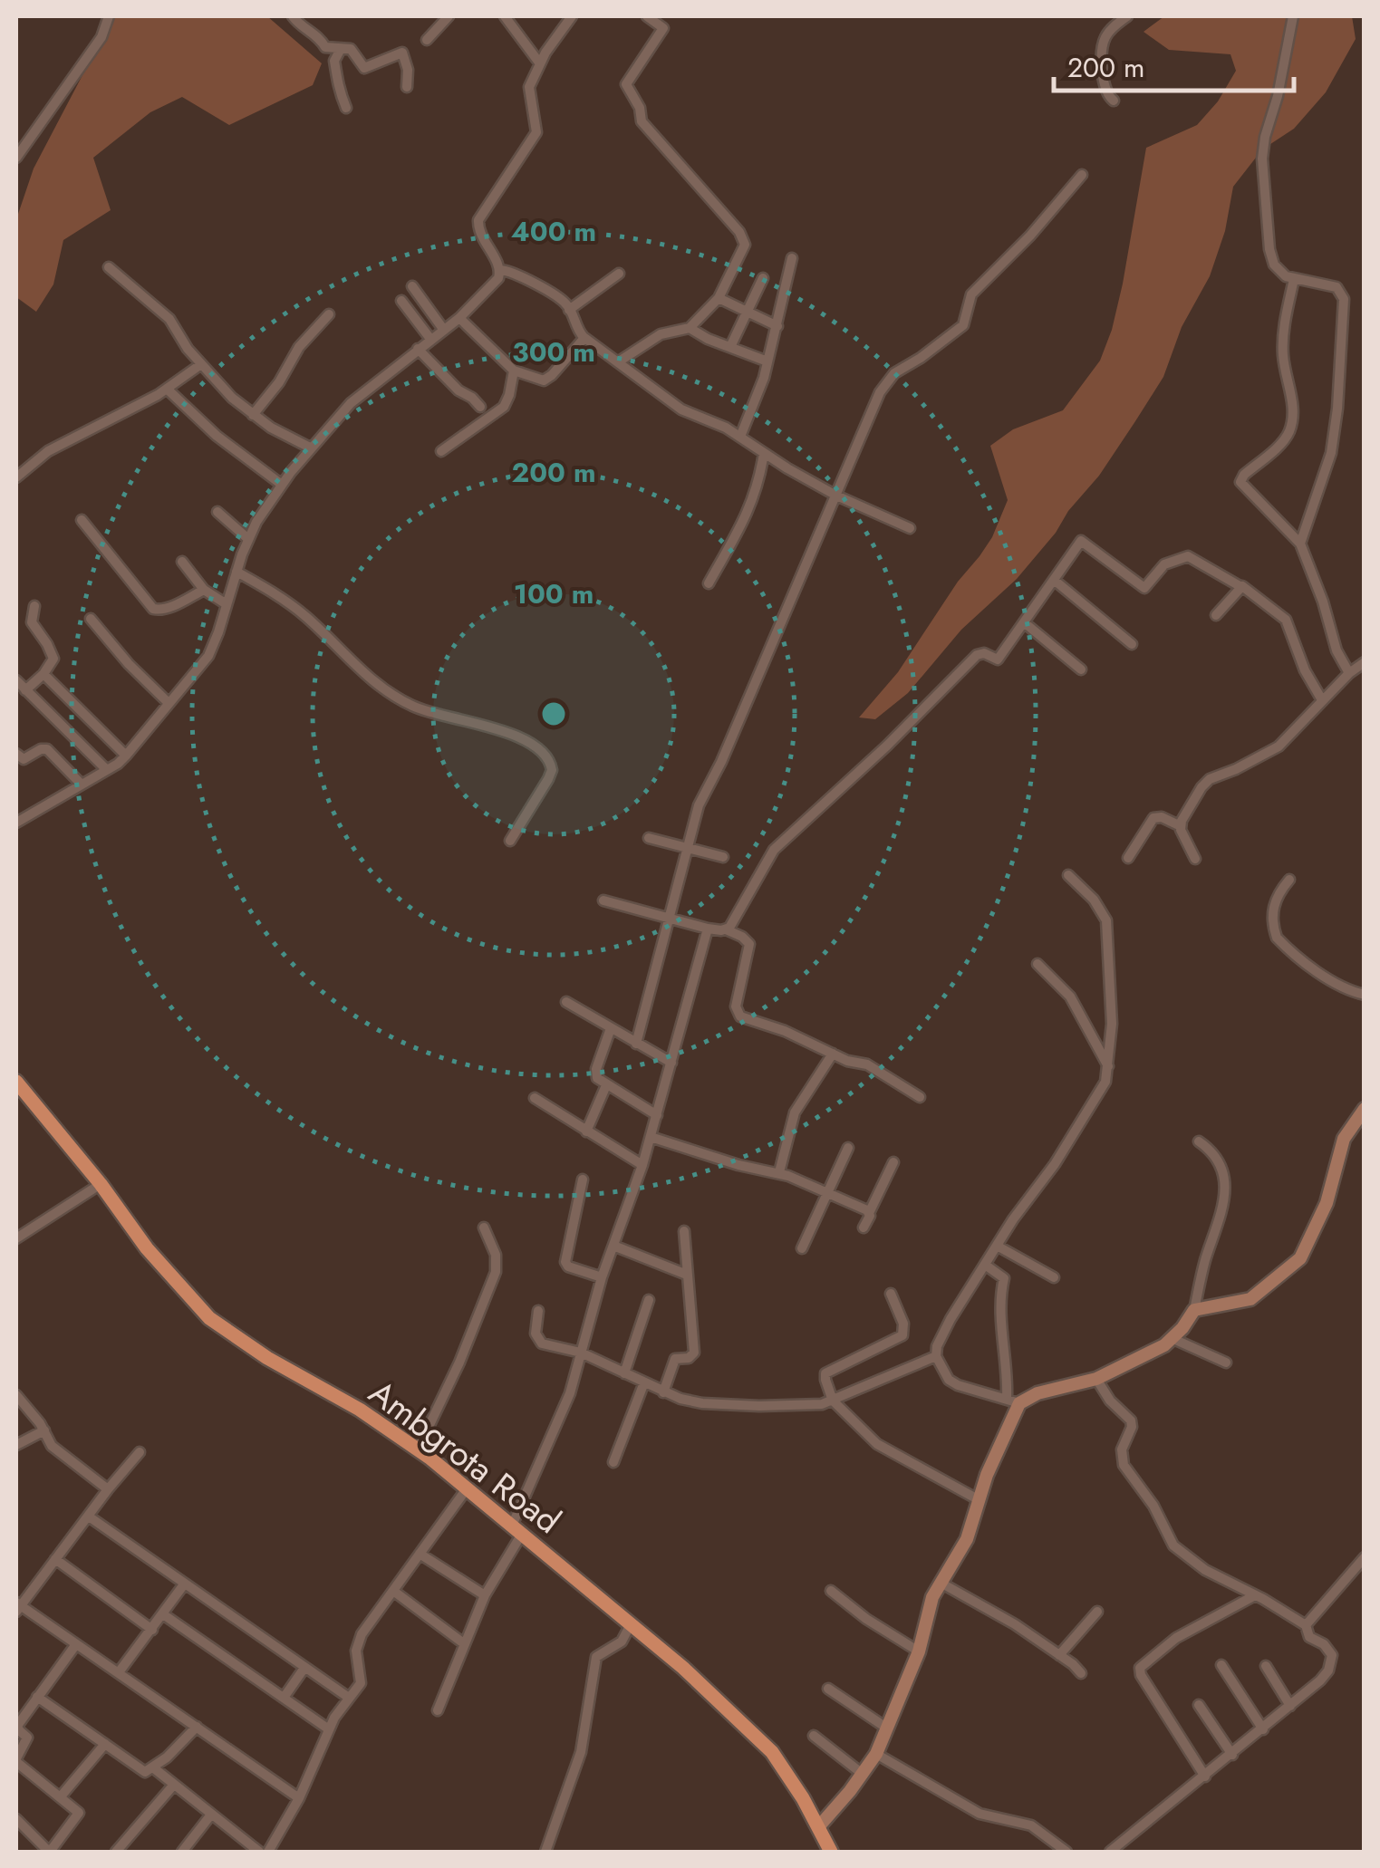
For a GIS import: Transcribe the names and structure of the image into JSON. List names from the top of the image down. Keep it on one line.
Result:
{"streets":{"main road":["Ambgrota Road"]},"scale_bar":"200 m","rings":["400 m","300 m","200 m","100 m"]}
